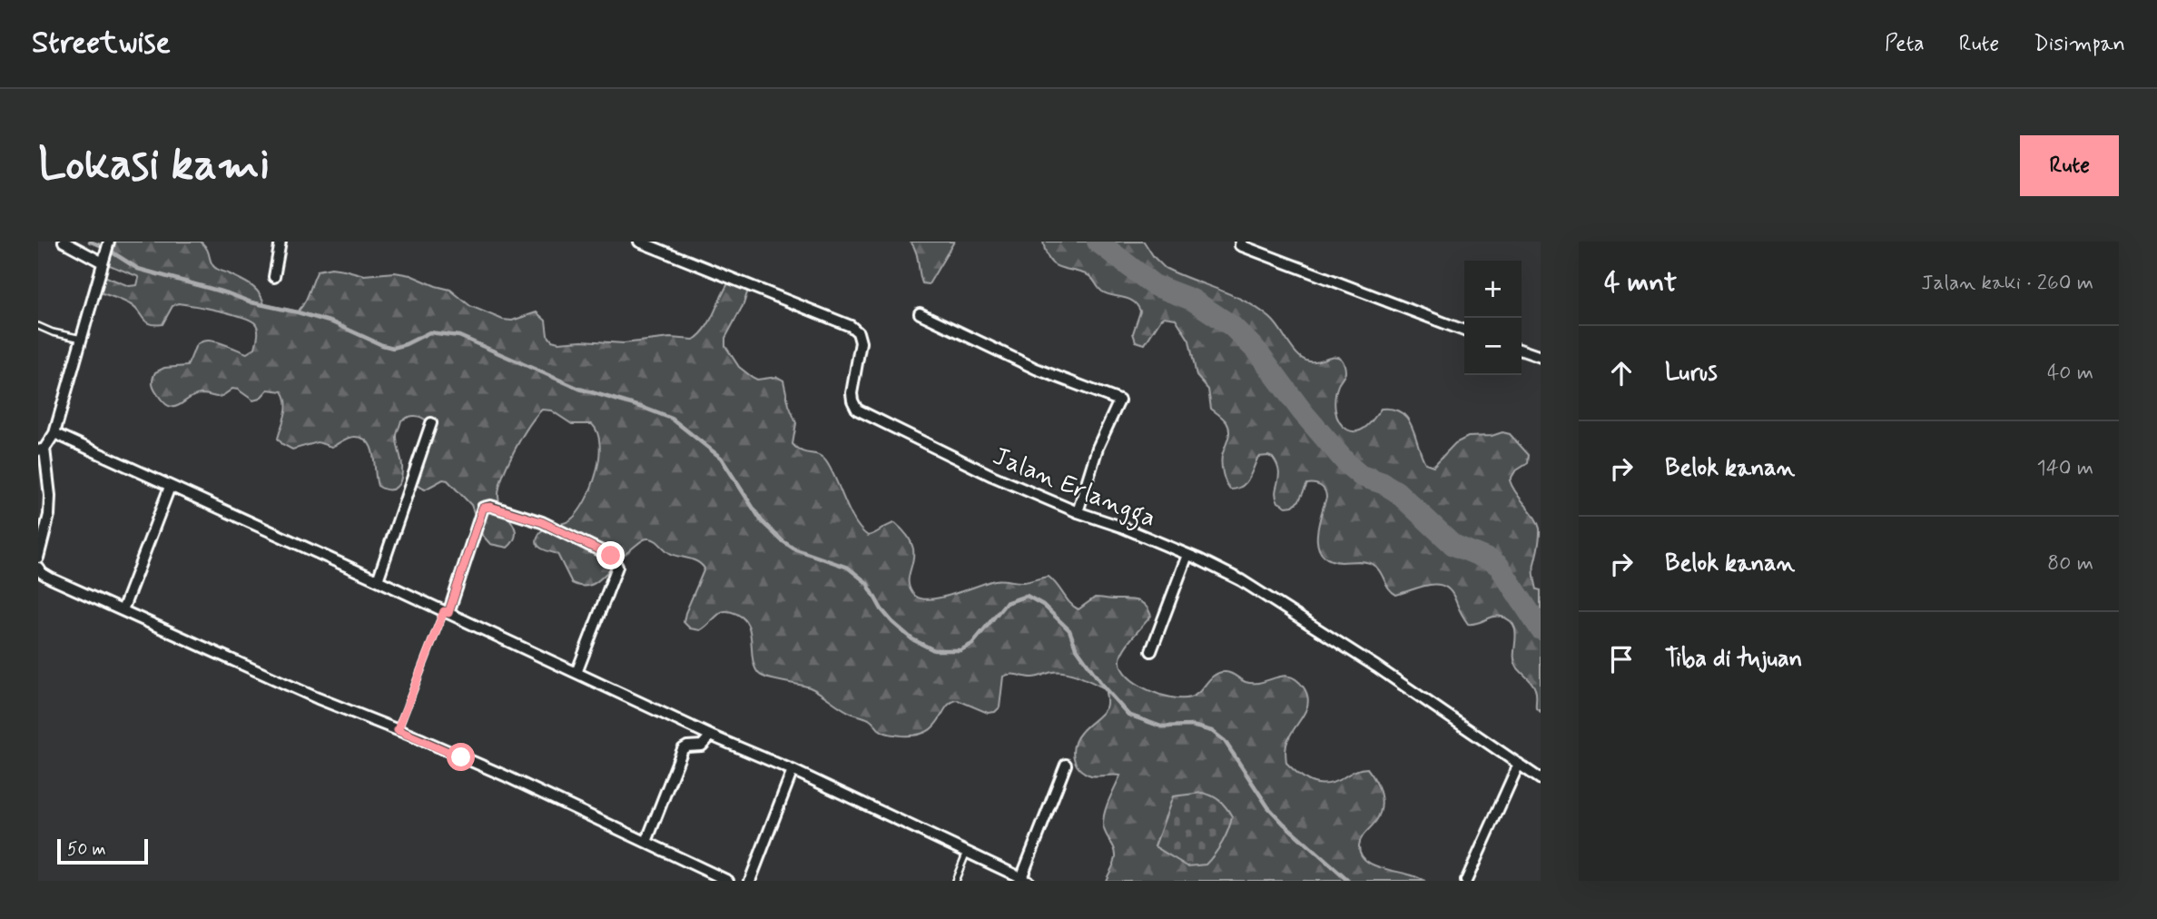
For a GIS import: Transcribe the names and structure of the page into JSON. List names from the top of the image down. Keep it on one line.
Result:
{"streets":{"street":["Jalan Erlangga"]},"scale_bar":"50 m","page":{"header":"Streetwise","nav":["Peta","Rute","Disimpan"],"buttons":"Rute","title":"Lokasi kami","heading":["4 mnt","Jalan kaki · 260 m"],"map_buttons":["+","−"],"list":[["Lurus","40 m"],["Belok kanan","140 m"],["Belok kanan","80 m"],"Tiba di tujuan"],"scale":"50 m"}}
